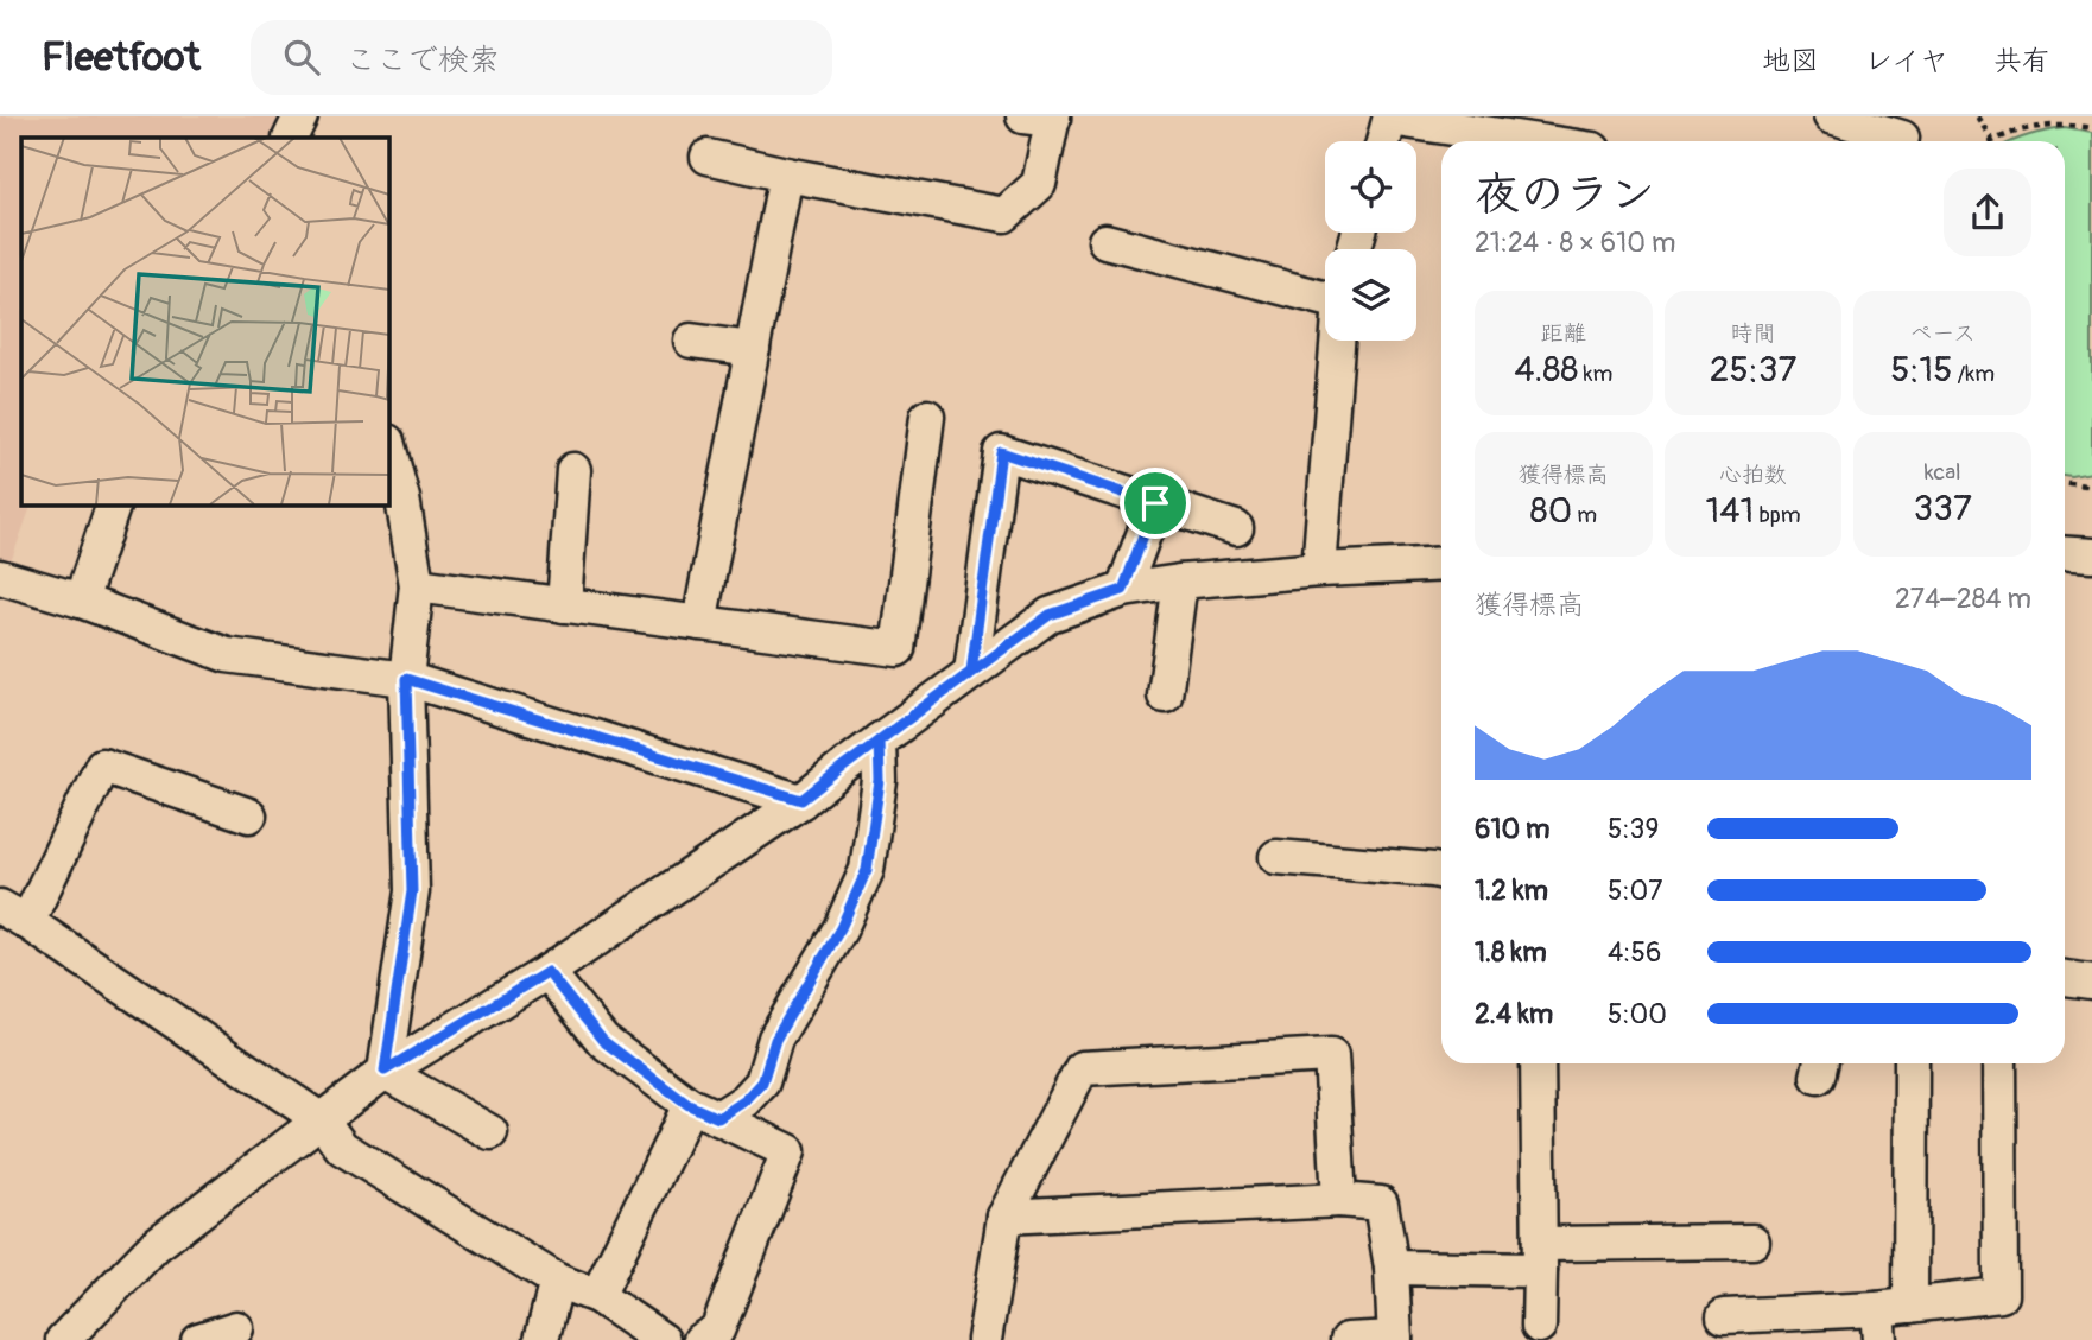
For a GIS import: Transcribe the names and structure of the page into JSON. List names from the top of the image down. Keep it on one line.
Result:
{"page":{"header":"Fleetfoot","search":"ここで検索","nav":["地図","レイヤ","共有"],"heading":["夜のラン","21:24 · 8 × 610 m"],"stats":[["距離","4.88 km"],["時間","25:37"],["ペース","5:15 /km"],["獲得標高","80 m"],["心拍数","141 bpm"],["kcal","337"]],"chart":["獲得標高","274–284 m"],"list":[{"name":"610 m","note":"5:39"},{"name":"1.2 km","note":"5:07"},{"name":"1.8 km","note":"4:56"},{"name":"2.4 km","note":"5:00"}]}}
